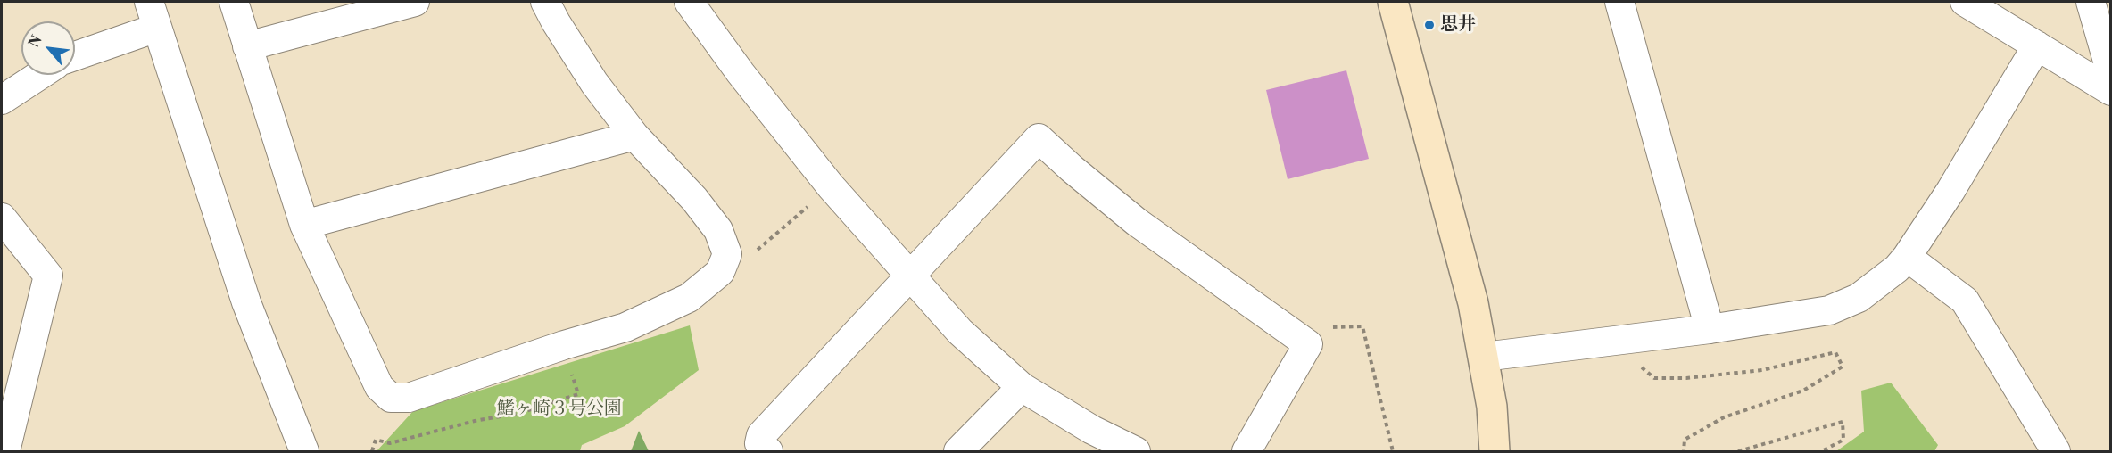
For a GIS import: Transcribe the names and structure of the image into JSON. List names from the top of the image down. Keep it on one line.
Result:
{"parks":["鰭ヶ崎３号公園"],"places":["思井"],"north":"top left"}
